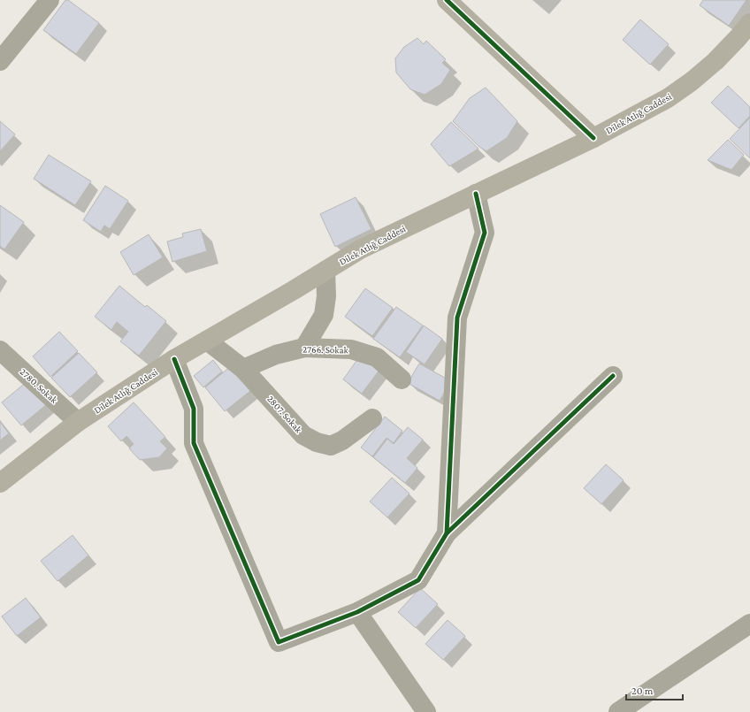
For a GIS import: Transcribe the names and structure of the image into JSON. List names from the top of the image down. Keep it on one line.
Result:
{"streets":{"main road":["Dilek Atlığ Caddesi"],"street":["2766. Sokak","2780. Sokak","2807. Sokak"]},"crossings":[["Dilek Atlığ Caddesi","2780. Sokak"],["Dilek Atlığ Caddesi","2807. Sokak"],["2766. Sokak","2807. Sokak"]],"scale_bar":"20 m"}
